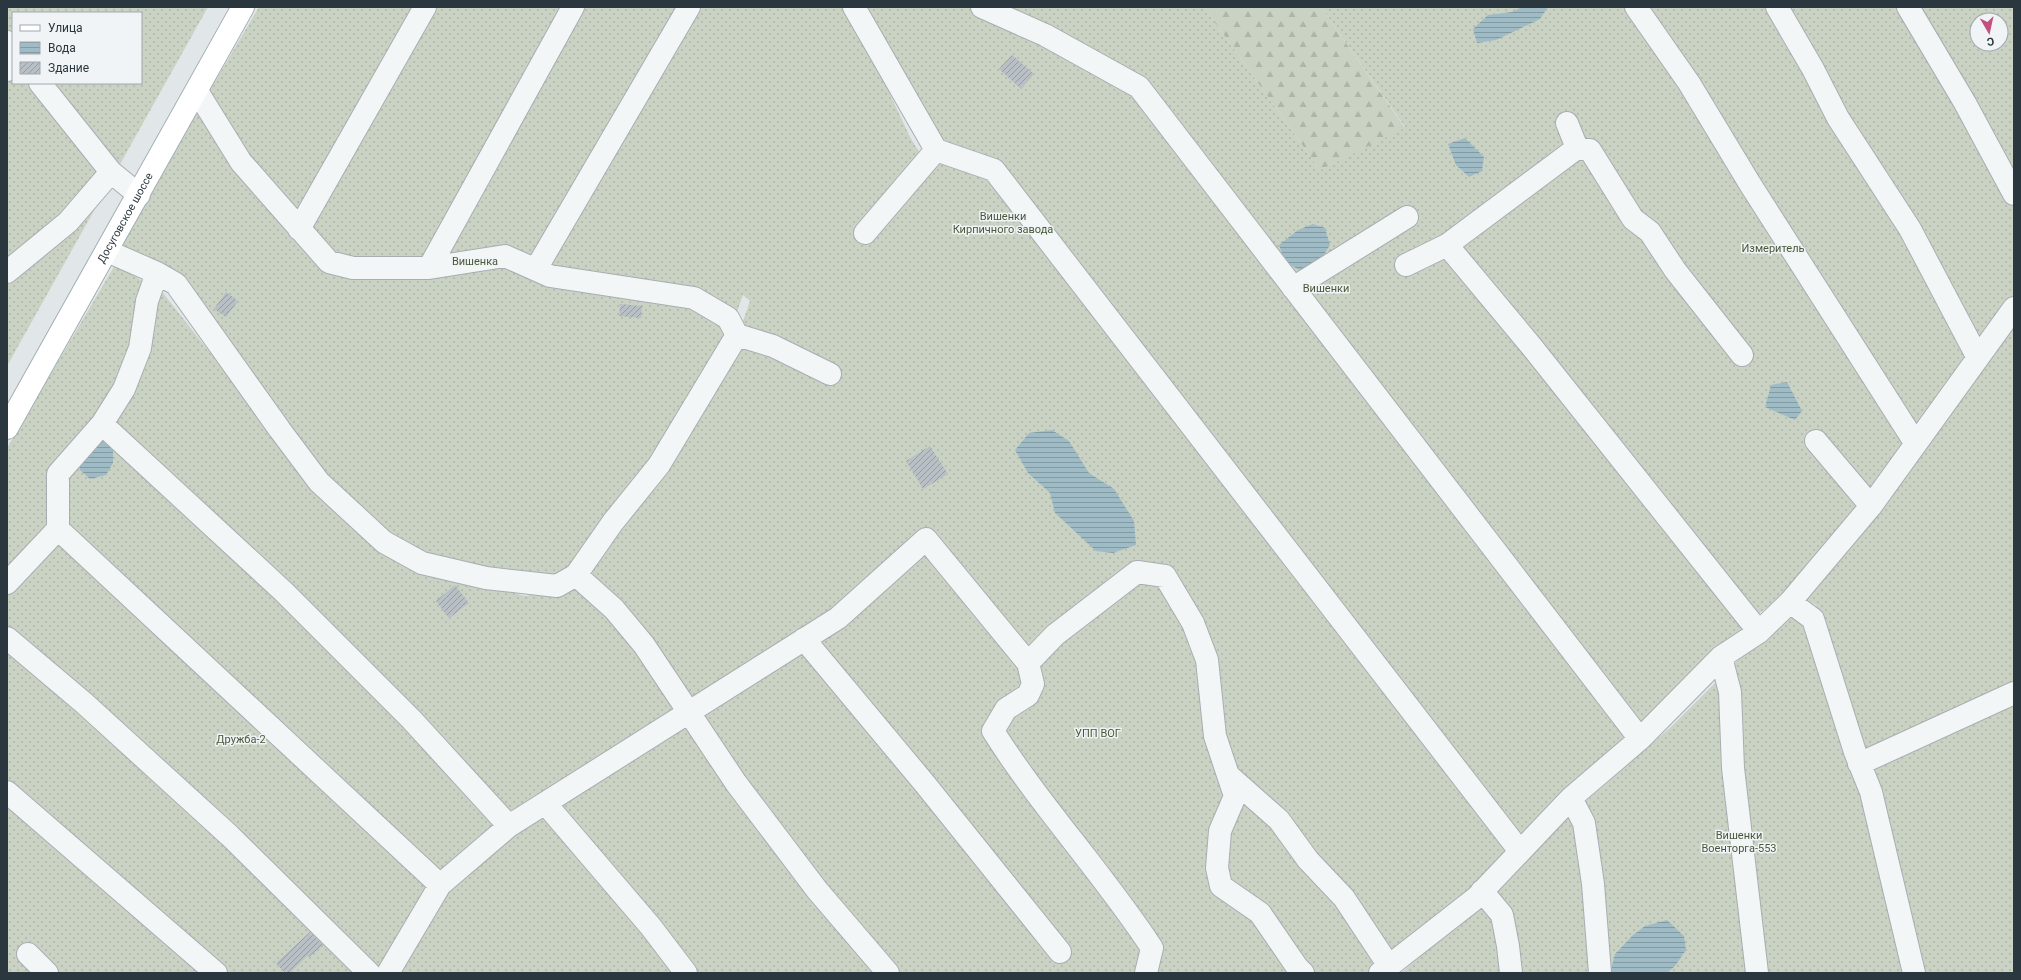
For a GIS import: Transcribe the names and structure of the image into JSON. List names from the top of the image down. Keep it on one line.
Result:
{"streets":{"main road":["Досуговское шоссе"]},"parks":["Вишенки Кирпичного завода","Измеритель","Вишенка","Вишенки","УПП ВОГ","Дружба-2","Вишенки Военторга-553"],"legend":["Улица","Вода","Здание"],"north":"bottom"}
